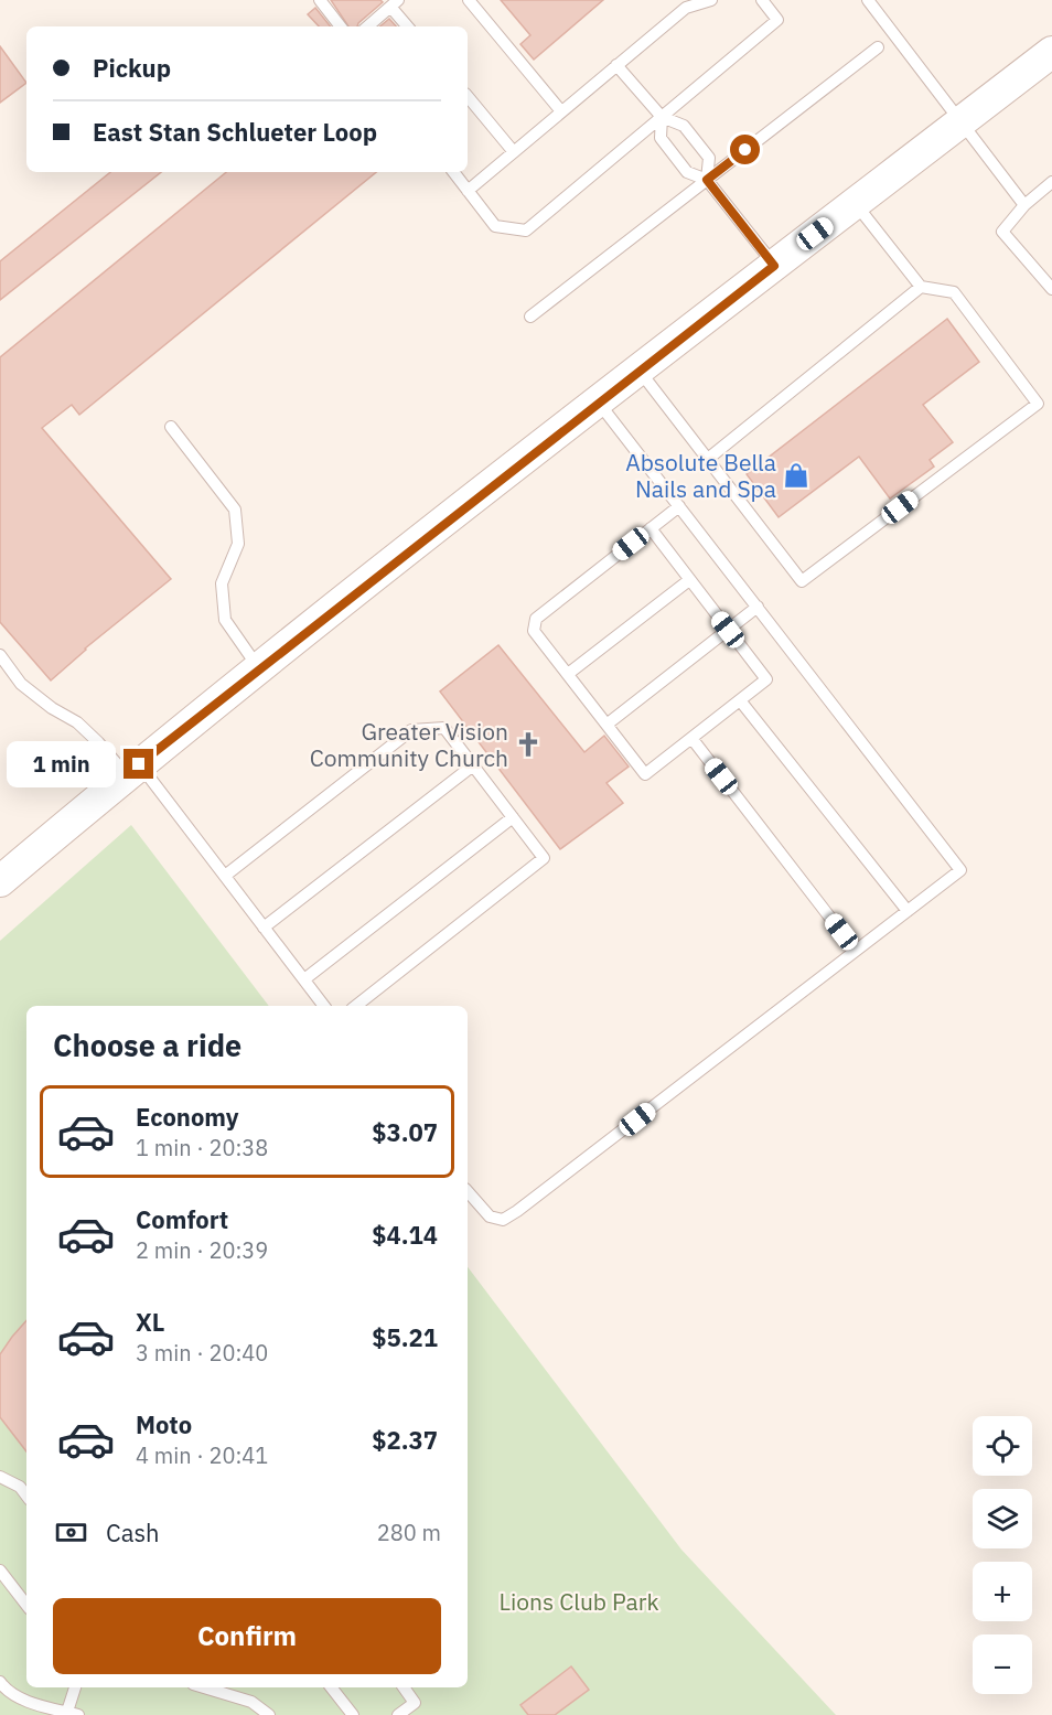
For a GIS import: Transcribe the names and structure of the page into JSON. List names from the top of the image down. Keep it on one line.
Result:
{"parks":["Lions Club Park"],"places":{"shop":["Absolute Bella Nails and Spa"],"church":["Greater Vision Community Church"]},"page":{"banner":["Pickup","East Stan Schlueter Loop"],"bubble":"1 min","heading":"Choose a ride","list":[{"name":"Economy","note":"1 min · 20:38","value":"$3.07"},{"name":"Comfort","note":"2 min · 20:39","value":"$4.14"},{"name":"XL","note":"3 min · 20:40","value":"$5.21"},{"name":"Moto","note":"4 min · 20:41","value":"$2.37"}],"map_buttons":["+","−"],"pay":["Cash","280 m"],"buttons":"Confirm"}}
